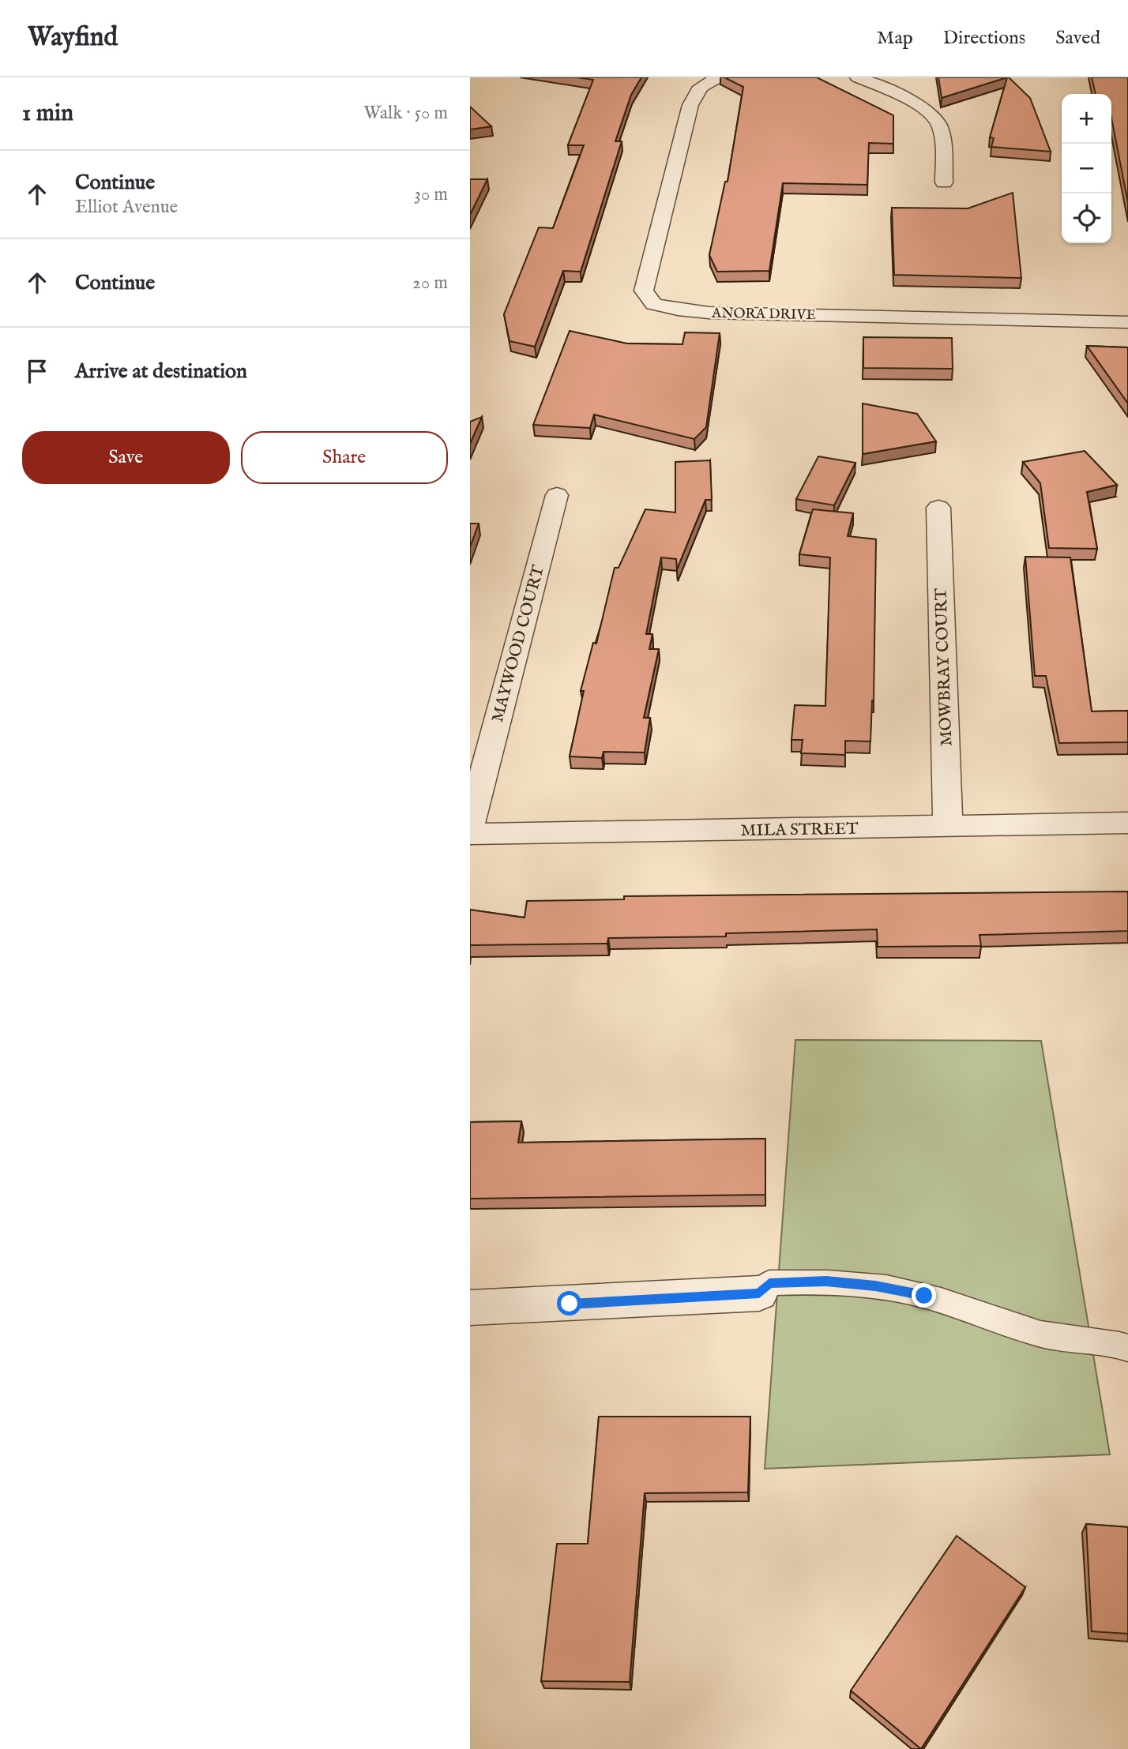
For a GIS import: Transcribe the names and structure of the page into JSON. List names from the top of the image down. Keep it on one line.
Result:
{"streets":{"street":["ANORA DRIVE","MAYWOOD COURT","MOWBRAY COURT","MILA STREET"]},"crossings":[["MOWBRAY COURT","MILA STREET"]],"page":{"header":"Wayfind","nav":["Map","Directions","Saved"],"heading":["1 min","Walk · 50 m"],"map_buttons":["+","−"],"list":[["Continue","Elliot Avenue","30 m"],["Continue","20 m"],"Arrive at destination"],"buttons":["Save","Share"]}}
